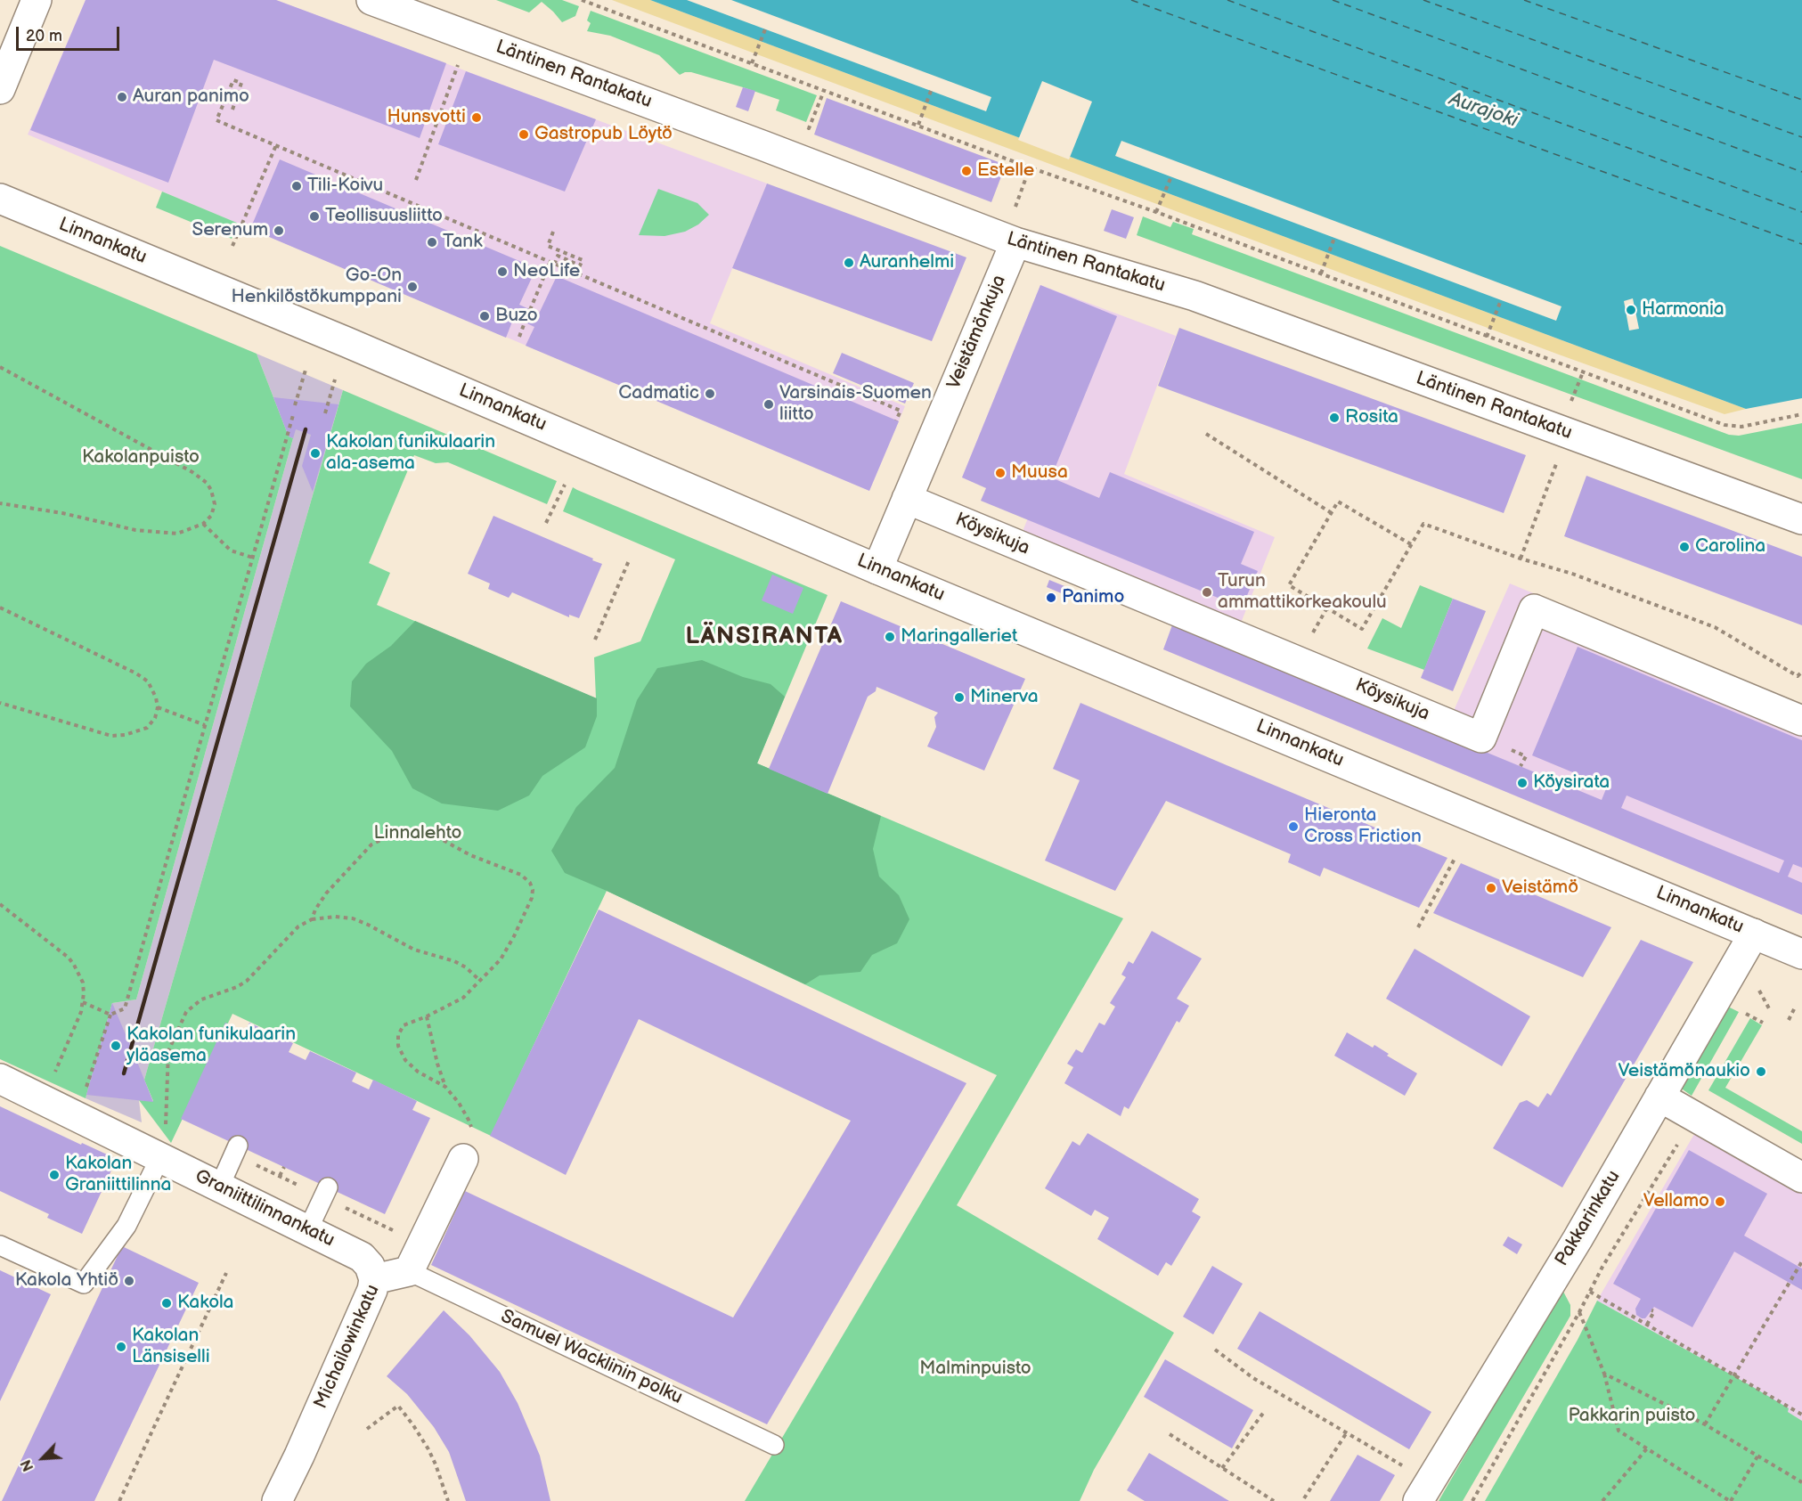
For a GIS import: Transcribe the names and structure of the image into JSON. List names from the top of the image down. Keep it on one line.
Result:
{"streets":{"street":["Läntinen Rantakatu","Linnankatu","Veistämönkuja","Köysikuja","Graniittilinnankatu","Pakkarinkatu","Michailowinkatu"],"lane":["Samuel Wacklinin polku"]},"crossings":[["Läntinen Rantakatu","Veistämönkuja"],["Linnankatu","Veistämönkuja"],["Linnankatu","Pakkarinkatu"],["Veistämönkuja","Köysikuja"],["Graniittilinnankatu","Michailowinkatu"],["Michailowinkatu","Samuel Wacklinin polku"]],"districts":["LÄNSIRANTA"],"water":["Aurajoki"],"parks":["Kakolanpuisto","Linnalehto","Malminpuisto","Pakkarin puisto"],"places":["Auran panimo","Hunsvotti","Gastropub Löytö","Estelle","Tili-Koivu","Teollisuusliitto","Serenum","Tank","Auranhelmi","NeoLife","Go-On Henkilöstökumppani","Harmonia","Buzo","Cadmatic","Varsinais-Suomen liitto","Rosita","Kakolan funikulaarin ala-asema","Muusa","Carolina","Turun ammattikorkeakoulu","Panimo","Maringalleriet","Minerva","Köysirata","Hieronta Cross Friction","Veistämö","Kakolan funikulaarin yläasema","Veistämönaukio","Kakolan Graniittilinna","Vellamo","Kakola Yhtiö","Kakola","Kakolan Länsiselli"],"scale_bar":"20 m","north":"bottom left"}
